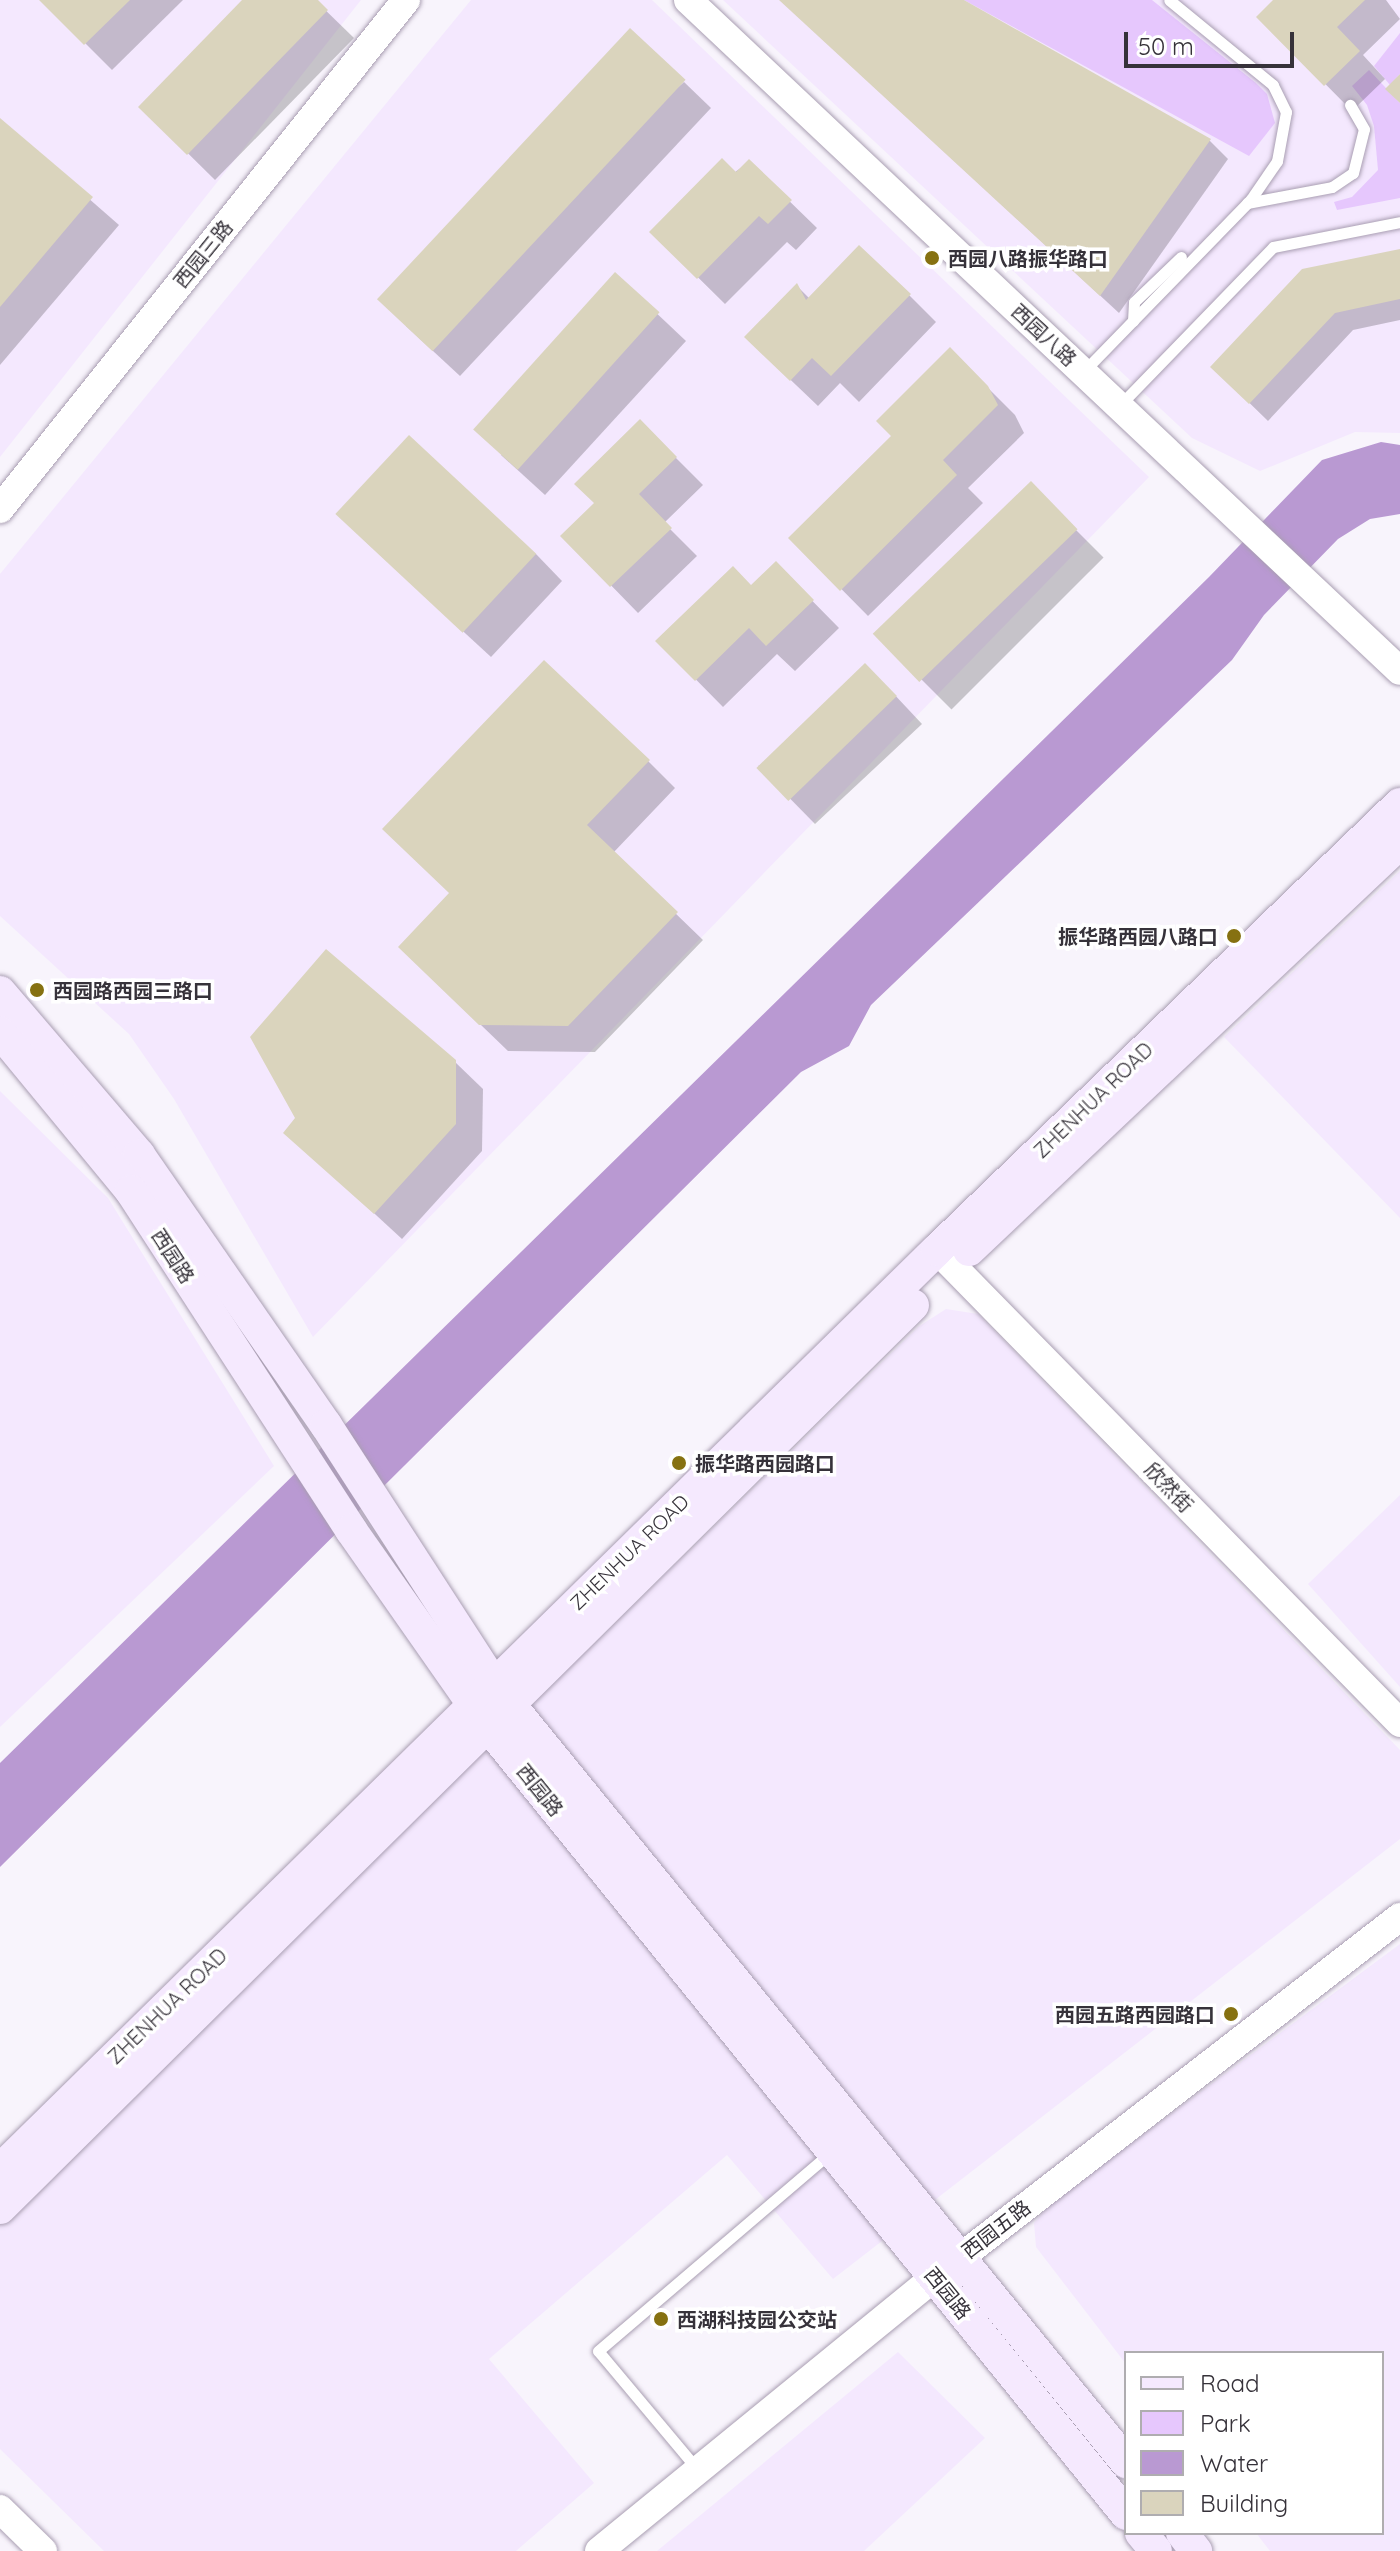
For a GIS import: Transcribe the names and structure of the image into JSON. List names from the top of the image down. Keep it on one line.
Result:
{"streets":{"main road":["ZHENHUA ROAD","西园路"],"street":["西园三路","西园八路","欣然街","西园五路"]},"crossings":[["ZHENHUA ROAD","西园路"],["ZHENHUA ROAD","欣然街"],["西园路","西园五路"]],"places":["西园八路振华路口","振华路西园八路口","西园路西园三路口","振华路西园路口","西园五路西园路口","西湖科技园公交站"],"legend":["Road","Park","Water","Building"],"scale_bar":"50 m"}
